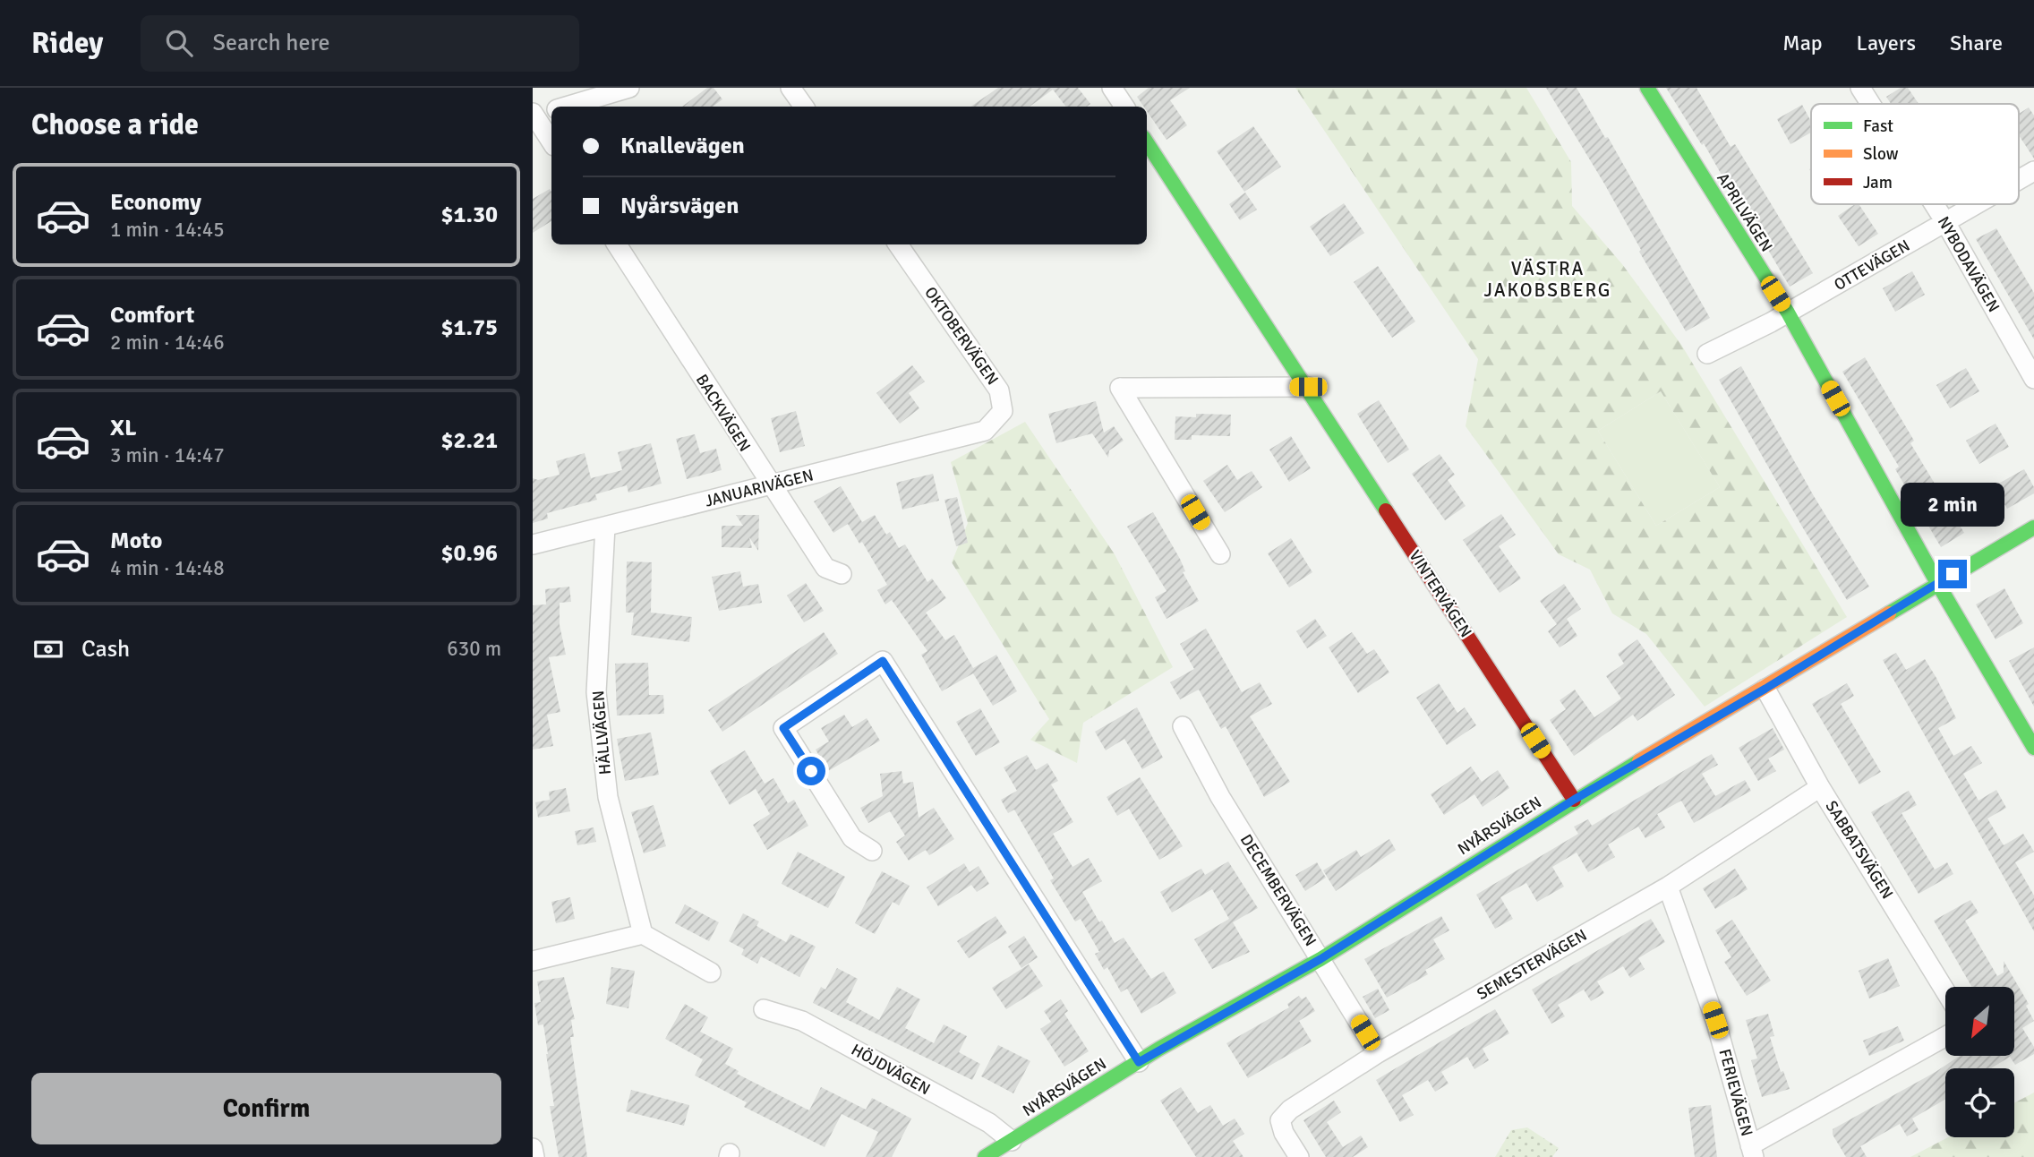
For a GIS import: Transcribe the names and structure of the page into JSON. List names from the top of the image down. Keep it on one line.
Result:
{"streets":{"street":["APRILVÄGEN","NYBODAVÄGEN","OTTEVÄGEN","OKTOBERVÄGEN","BACKVÄGEN","JANUARIVÄGEN","VINTERVÄGEN","HÄLLVÄGEN","NYÅRSVÄGEN","SABBATSVÄGEN","DECEMBERVÄGEN","SEMESTERVÄGEN","HÖJDVÄGEN","FERIEVÄGEN"]},"crossings":[["APRILVÄGEN","OTTEVÄGEN"],["APRILVÄGEN","NYÅRSVÄGEN"],["NYBODAVÄGEN","OTTEVÄGEN"],["OKTOBERVÄGEN","JANUARIVÄGEN"],["BACKVÄGEN","JANUARIVÄGEN"],["JANUARIVÄGEN","HÄLLVÄGEN"],["VINTERVÄGEN","NYÅRSVÄGEN"],["NYÅRSVÄGEN","SABBATSVÄGEN"],["NYÅRSVÄGEN","DECEMBERVÄGEN"],["NYÅRSVÄGEN","HÖJDVÄGEN"],["SABBATSVÄGEN","SEMESTERVÄGEN"],["DECEMBERVÄGEN","SEMESTERVÄGEN"],["SEMESTERVÄGEN","FERIEVÄGEN"]],"districts":["VÄSTRA JAKOBSBERG"],"legend":["Fast","Slow","Jam"],"north":"bottom left","page":{"header":"Ridey","search":"Search here","nav":["Map","Layers","Share"],"heading":"Choose a ride","banner":["Knallevägen","Nyårsvägen"],"list":[{"name":"Economy","note":"1 min · 14:45","value":"$1.30"},{"name":"Comfort","note":"2 min · 14:46","value":"$1.75"},{"name":"XL","note":"3 min · 14:47","value":"$2.21"},{"name":"Moto","note":"4 min · 14:48","value":"$0.96"}],"bubble":"2 min","pay":["Cash","630 m"],"buttons":"Confirm"}}
